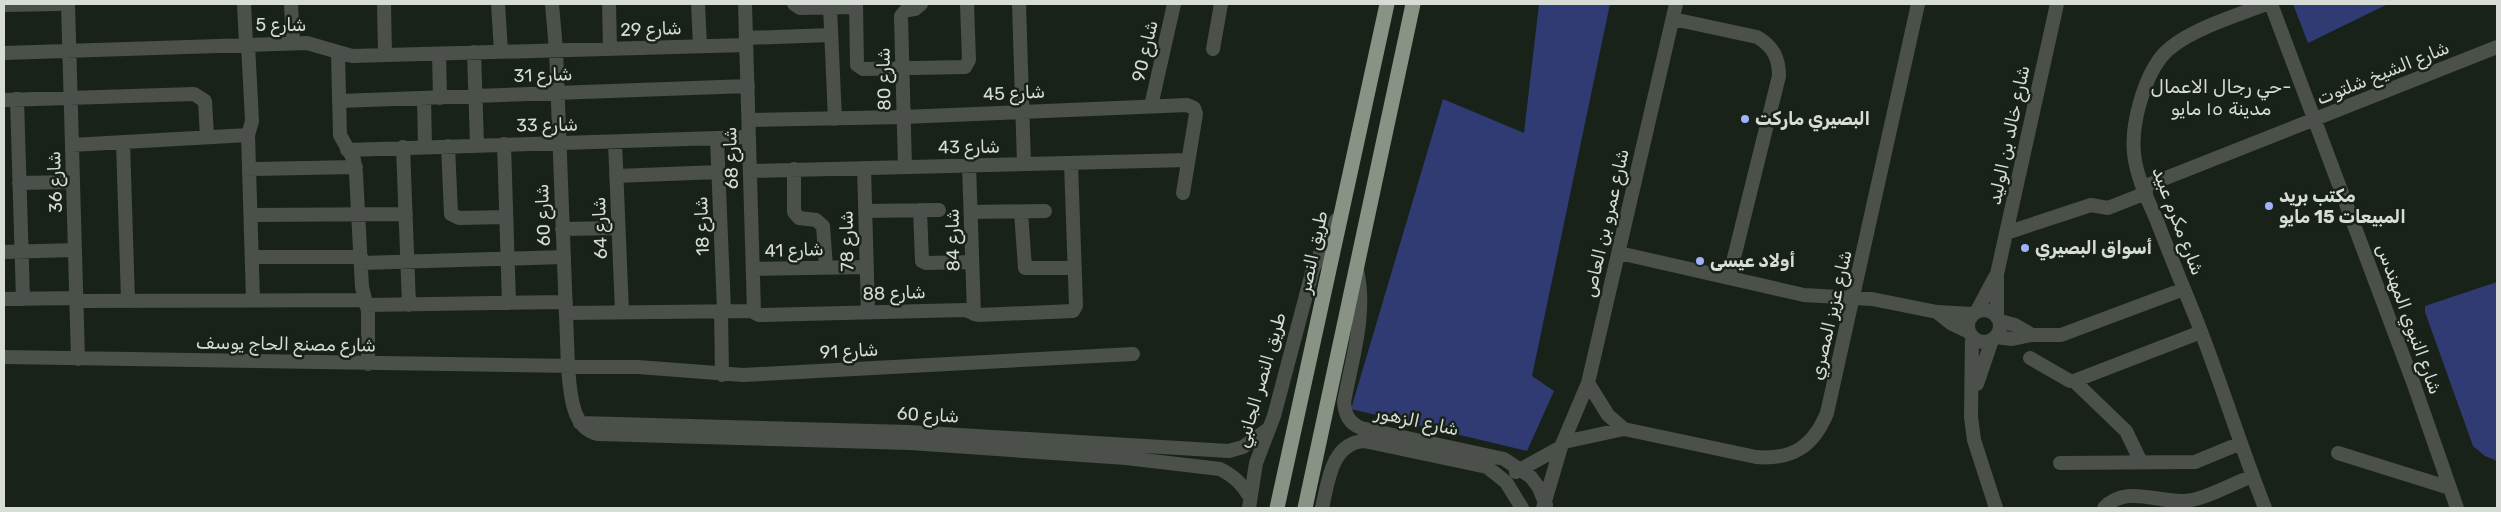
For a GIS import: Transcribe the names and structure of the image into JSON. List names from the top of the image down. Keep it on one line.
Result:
{"streets":{"highway":["طريق النصر"],"street":["شارع 5","شارع 29","شارع 90","شارع الشيخ شلتوت","شارع 31","شارع 80","شارع 45","شارع 33","شارع خالد بن الوليد","شارع 43","شارع 68","شارع 36","شارع 60","شارع مكرم عبيد","شارع عمرو بن العاص","شارع 18","شارع 64","شارع 84","شارع 78","شارع 41","شارع 88","شارع عزيز المصري","شارع النبوي المهندس","شارع مصنع الحاج يوسف","شارع 91","طريق النصر الجانبي","شارع الزهور"]},"crossings":[["شارع 5","شارع 29"],["شارع 5","شارع 36"],["شارع 5","شارع 60"],["شارع 29","شارع 68"],["شارع 29","شارع 60"],["شارع 90","شارع 45"],["شارع الشيخ شلتوت","شارع خالد بن الوليد"],["شارع الشيخ شلتوت","شارع مكرم عبيد"],["شارع الشيخ شلتوت","شارع النبوي المهندس"],["شارع 31","شارع 68"],["شارع 31","شارع 60"],["شارع 80","شارع 45"],["شارع 80","شارع 43"],["شارع 45","شارع 43"],["شارع 45","شارع 68"],["شارع 33","شارع 68"],["شارع 33","شارع 60"],["شارع 33","شارع 18"],["شارع 33","شارع 64"],["شارع 43","شارع 68"],["شارع 43","شارع 84"],["شارع 43","شارع 78"],["شارع 43","شارع 88"],["شارع 68","شارع 41"],["شارع 68","شارع 88"],["شارع 36","شارع 88"],["شارع 36","شارع مصنع الحاج يوسف"],["شارع 60","شارع 88"],["شارع 60","شارع مصنع الحاج يوسف"],["شارع 60","شارع 91"],["شارع 60","طريق النصر الجانبي"],["شارع عمرو بن العاص","شارع عزيز المصري"],["شارع عمرو بن العاص","شارع الزهور"],["شارع 18","شارع 88"],["شارع 18","شارع 91"],["شارع 64","شارع 88"],["شارع 84","شارع 88"],["شارع 78","شارع 41"],["شارع 78","شارع 88"],["طريق النصر","طريق النصر الجانبي"],["شارع مصنع الحاج يوسف","شارع 91"]],"districts":["حي رجال الاعمال- مدينة ١٥ مايو"],"places":["البصيري ماركت","مكتب بريد المبيعات 15 مايو","أسواق البصيري","أولاد عيسى"]}
